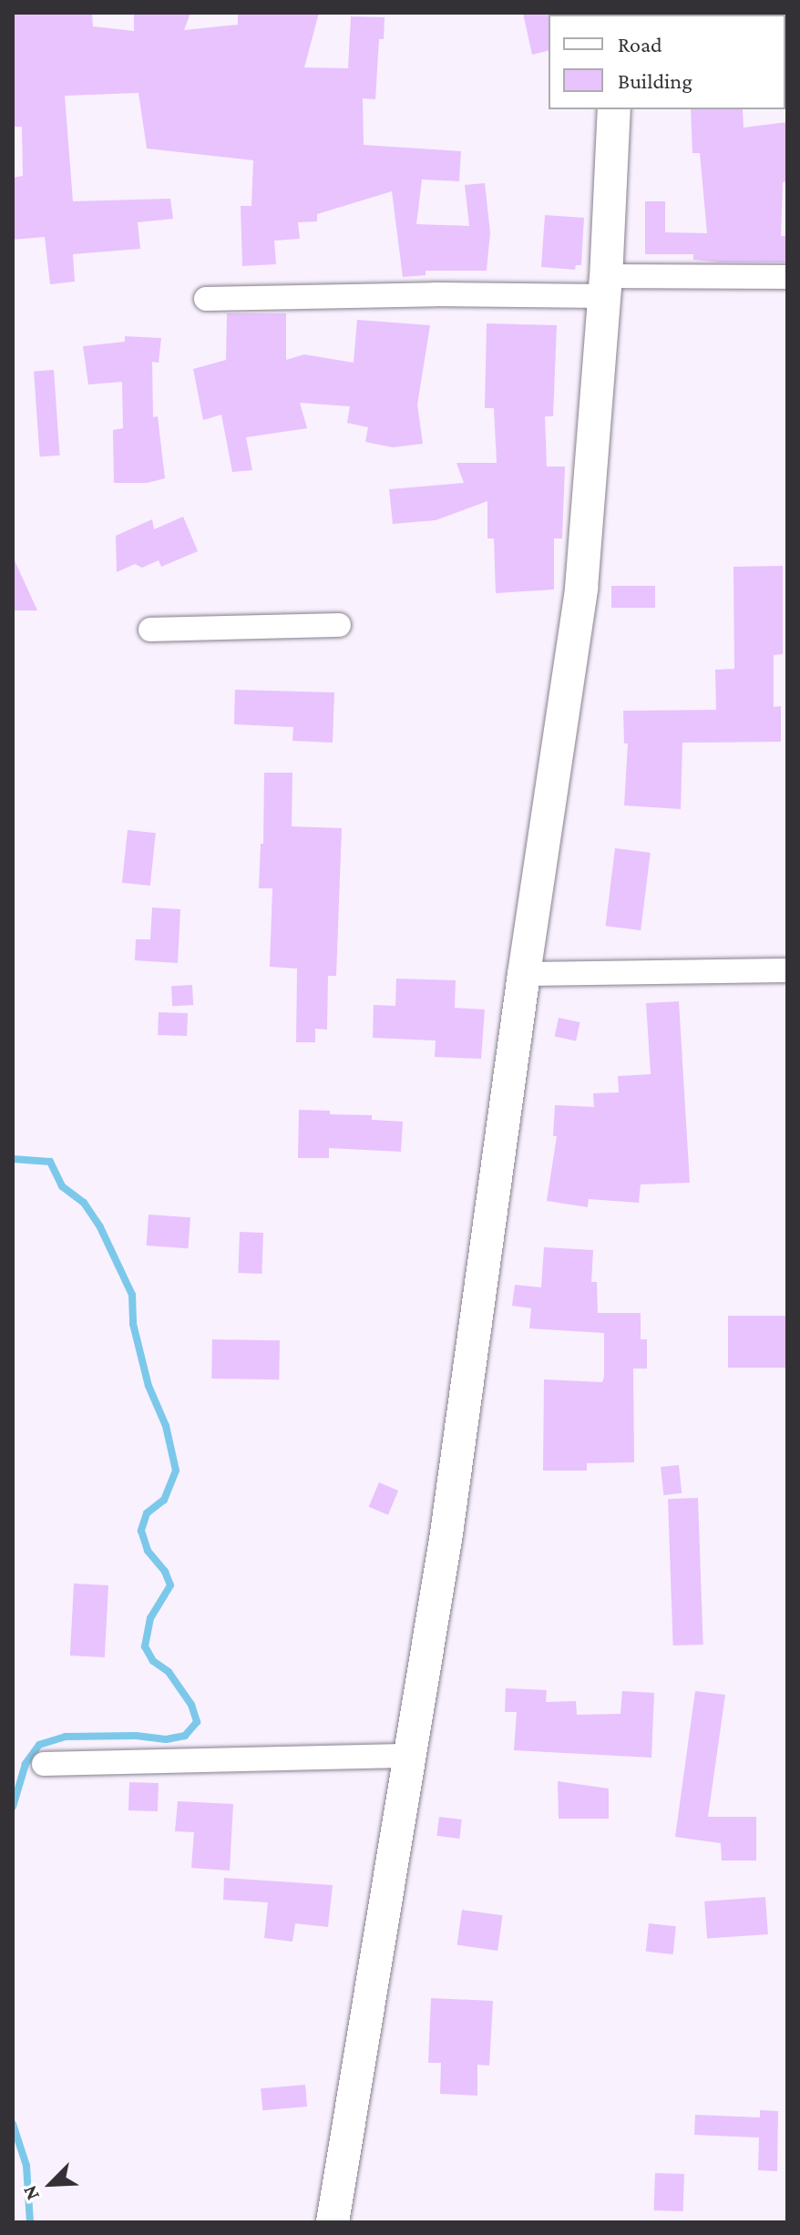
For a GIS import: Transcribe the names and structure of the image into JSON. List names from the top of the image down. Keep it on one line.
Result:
{"legend":["Road","Building"],"north":"bottom left"}
